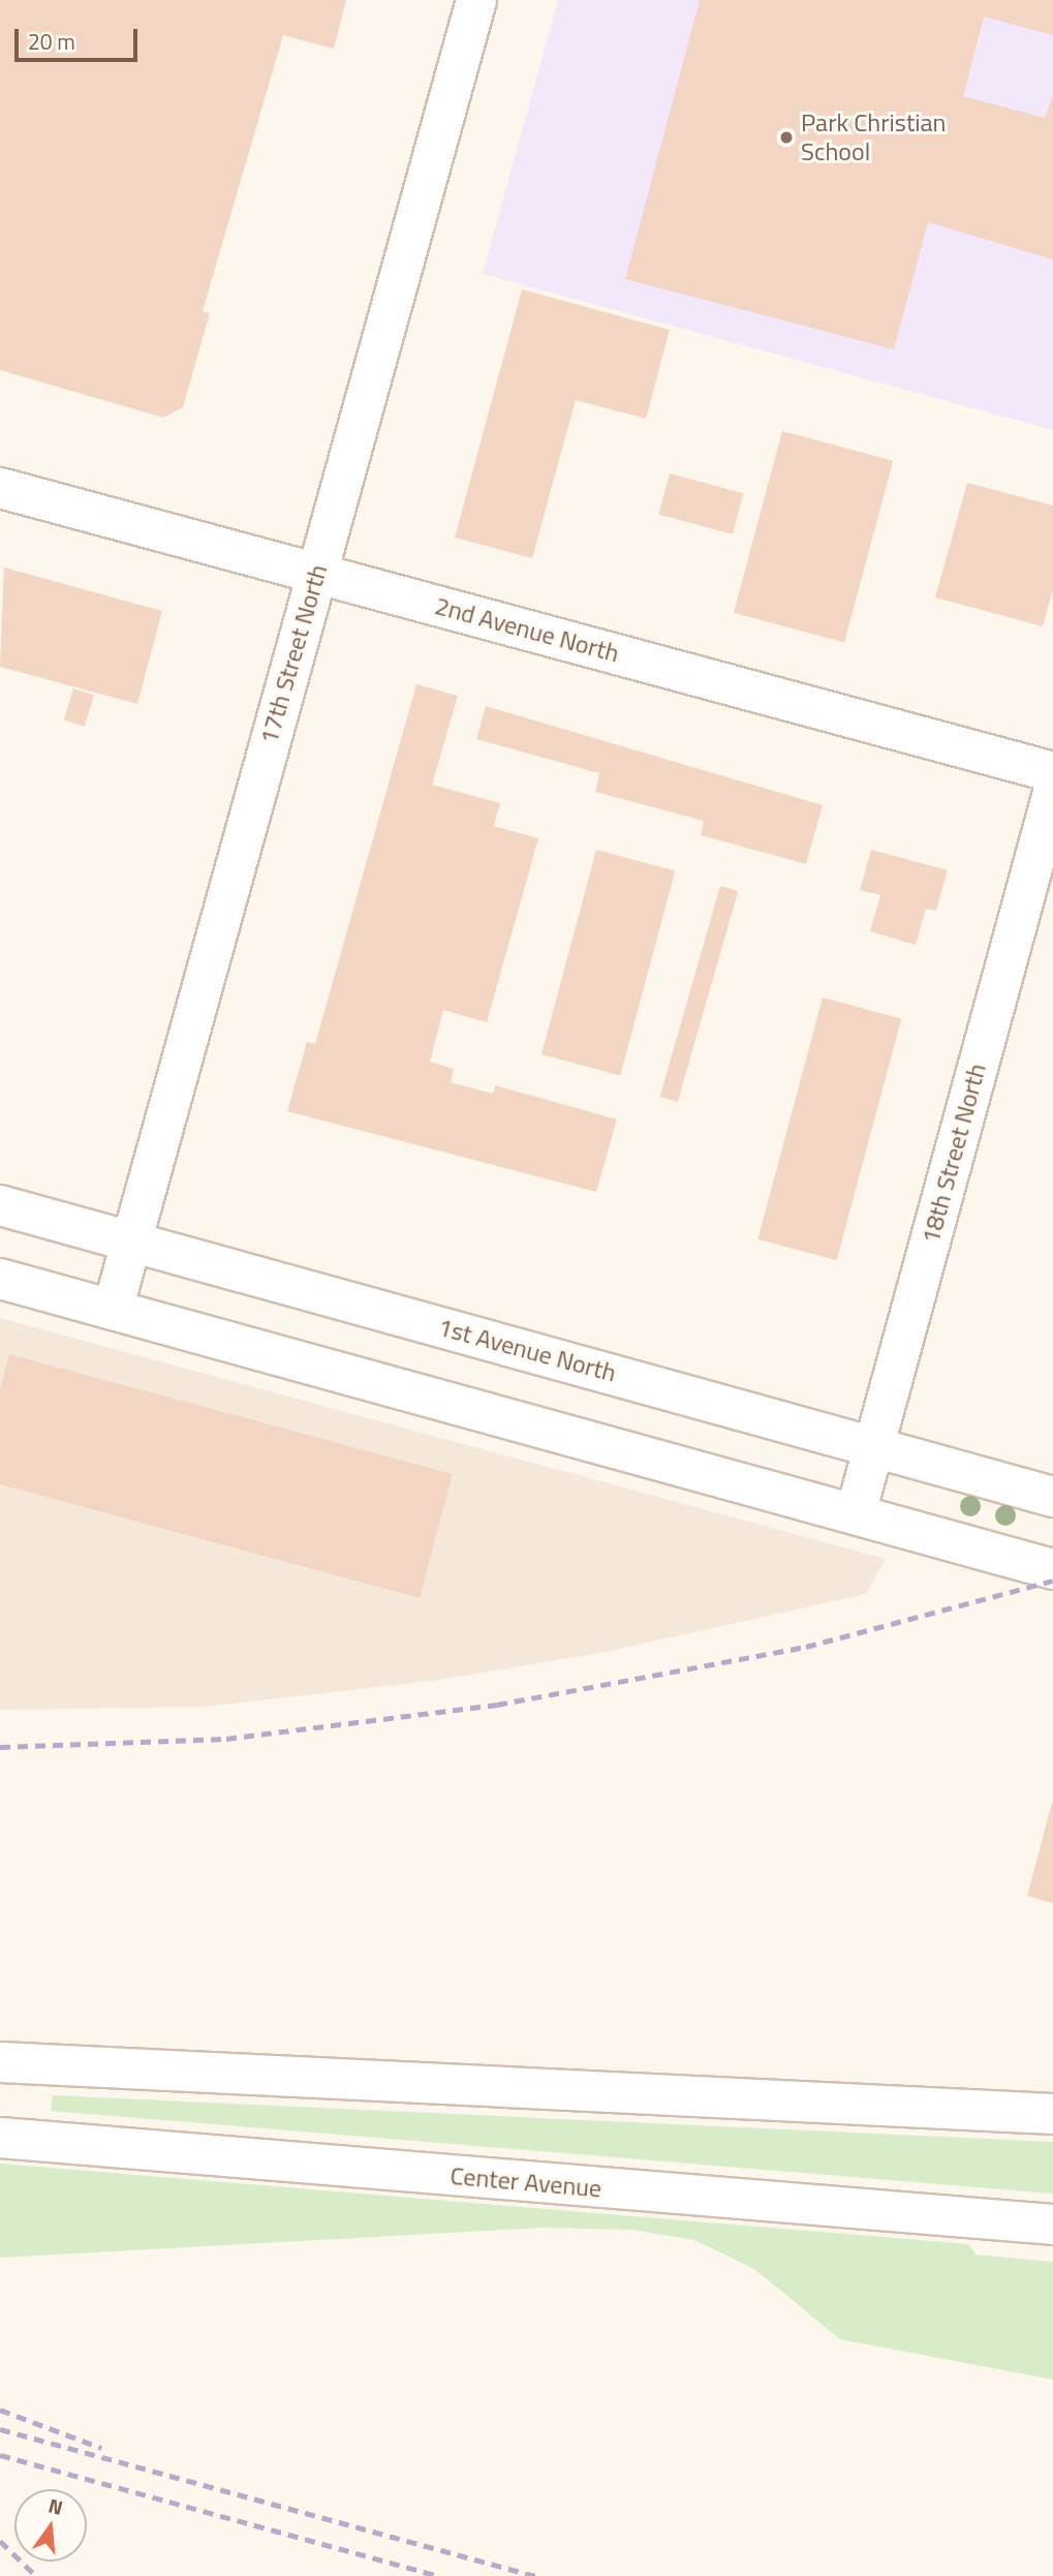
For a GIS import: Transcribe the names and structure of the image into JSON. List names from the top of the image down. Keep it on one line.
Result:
{"streets":{"street":["2nd Avenue North","17th Street North","18th Street North","1st Avenue North","Center Avenue"]},"crossings":[["2nd Avenue North","17th Street North"],["17th Street North","1st Avenue North"],["18th Street North","1st Avenue North"]],"places":["Park Christian School"],"scale_bar":"20 m","north":"top"}
